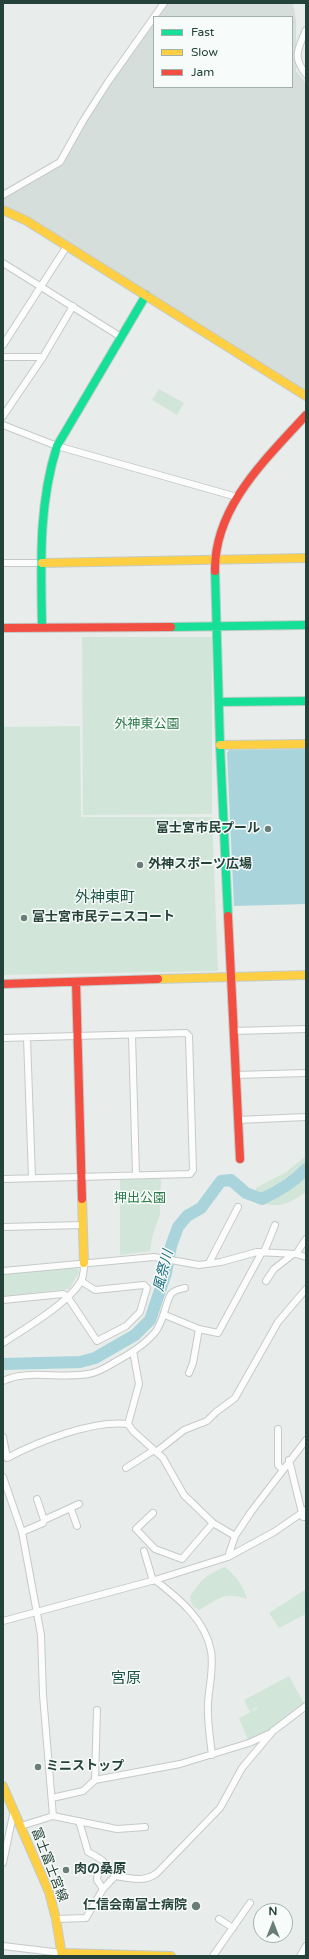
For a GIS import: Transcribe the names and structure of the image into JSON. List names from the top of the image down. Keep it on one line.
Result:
{"streets":{"street":["富士富士宮線"]},"districts":["外神東町","宮原"],"water":["風祭川"],"parks":["外神東公園","押出公園"],"places":["富士宮市民プール","外神スポーツ広場","富士宮市民テニスコート","ミニストップ","肉の桑原","仁信会南富士病院"],"legend":["Fast","Slow","Jam"],"north":"top"}
